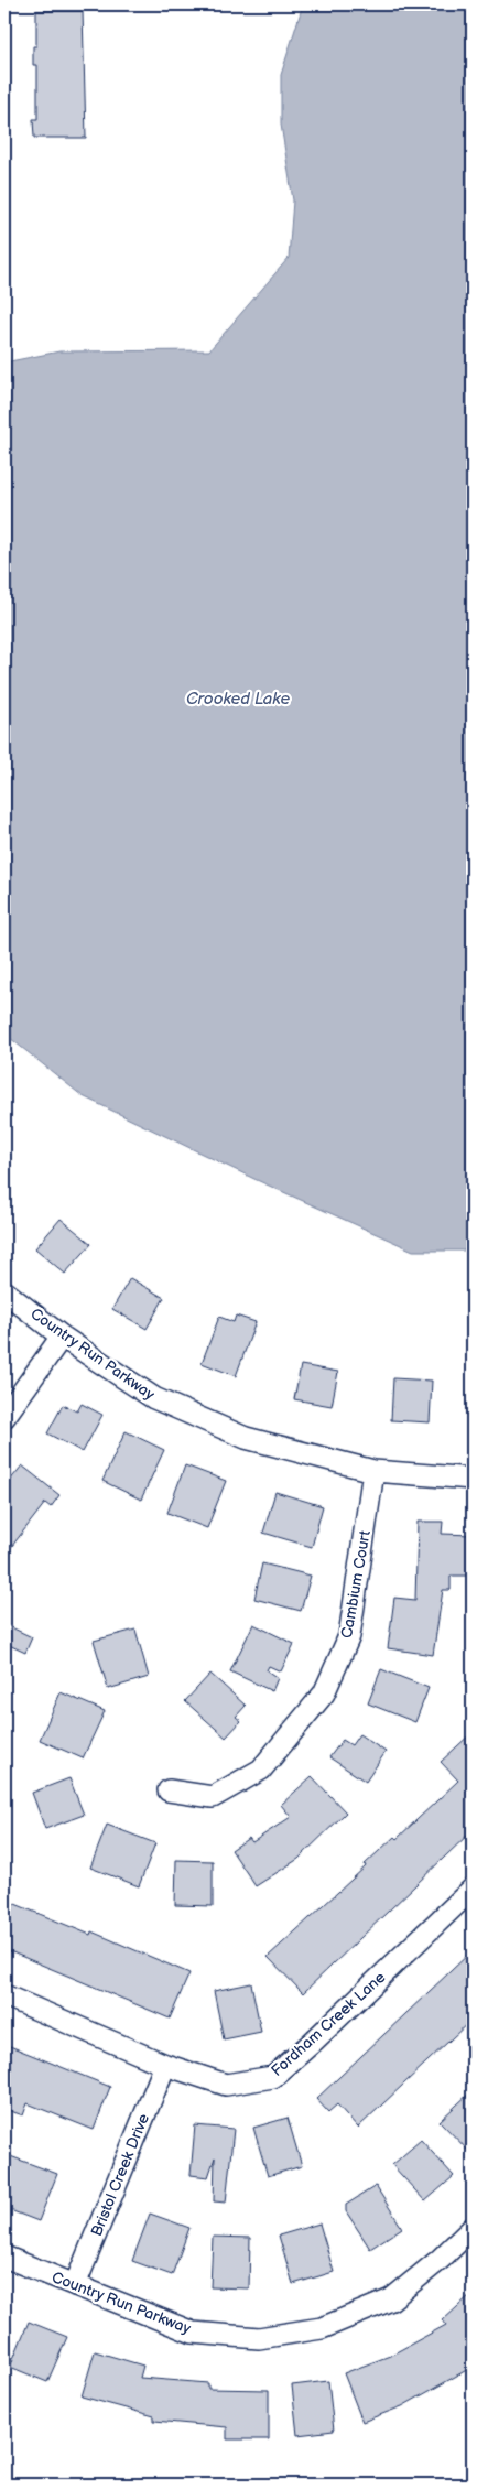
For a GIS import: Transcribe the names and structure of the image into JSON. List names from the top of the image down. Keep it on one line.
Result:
{"streets":{"street":["Country Run Parkway","Cambium Court","Fordham Creek Lane","Bristol Creek Drive"]},"crossings":[["Country Run Parkway","Cambium Court"],["Country Run Parkway","Bristol Creek Drive"],["Fordham Creek Lane","Bristol Creek Drive"]],"water":["Crooked Lake"]}
